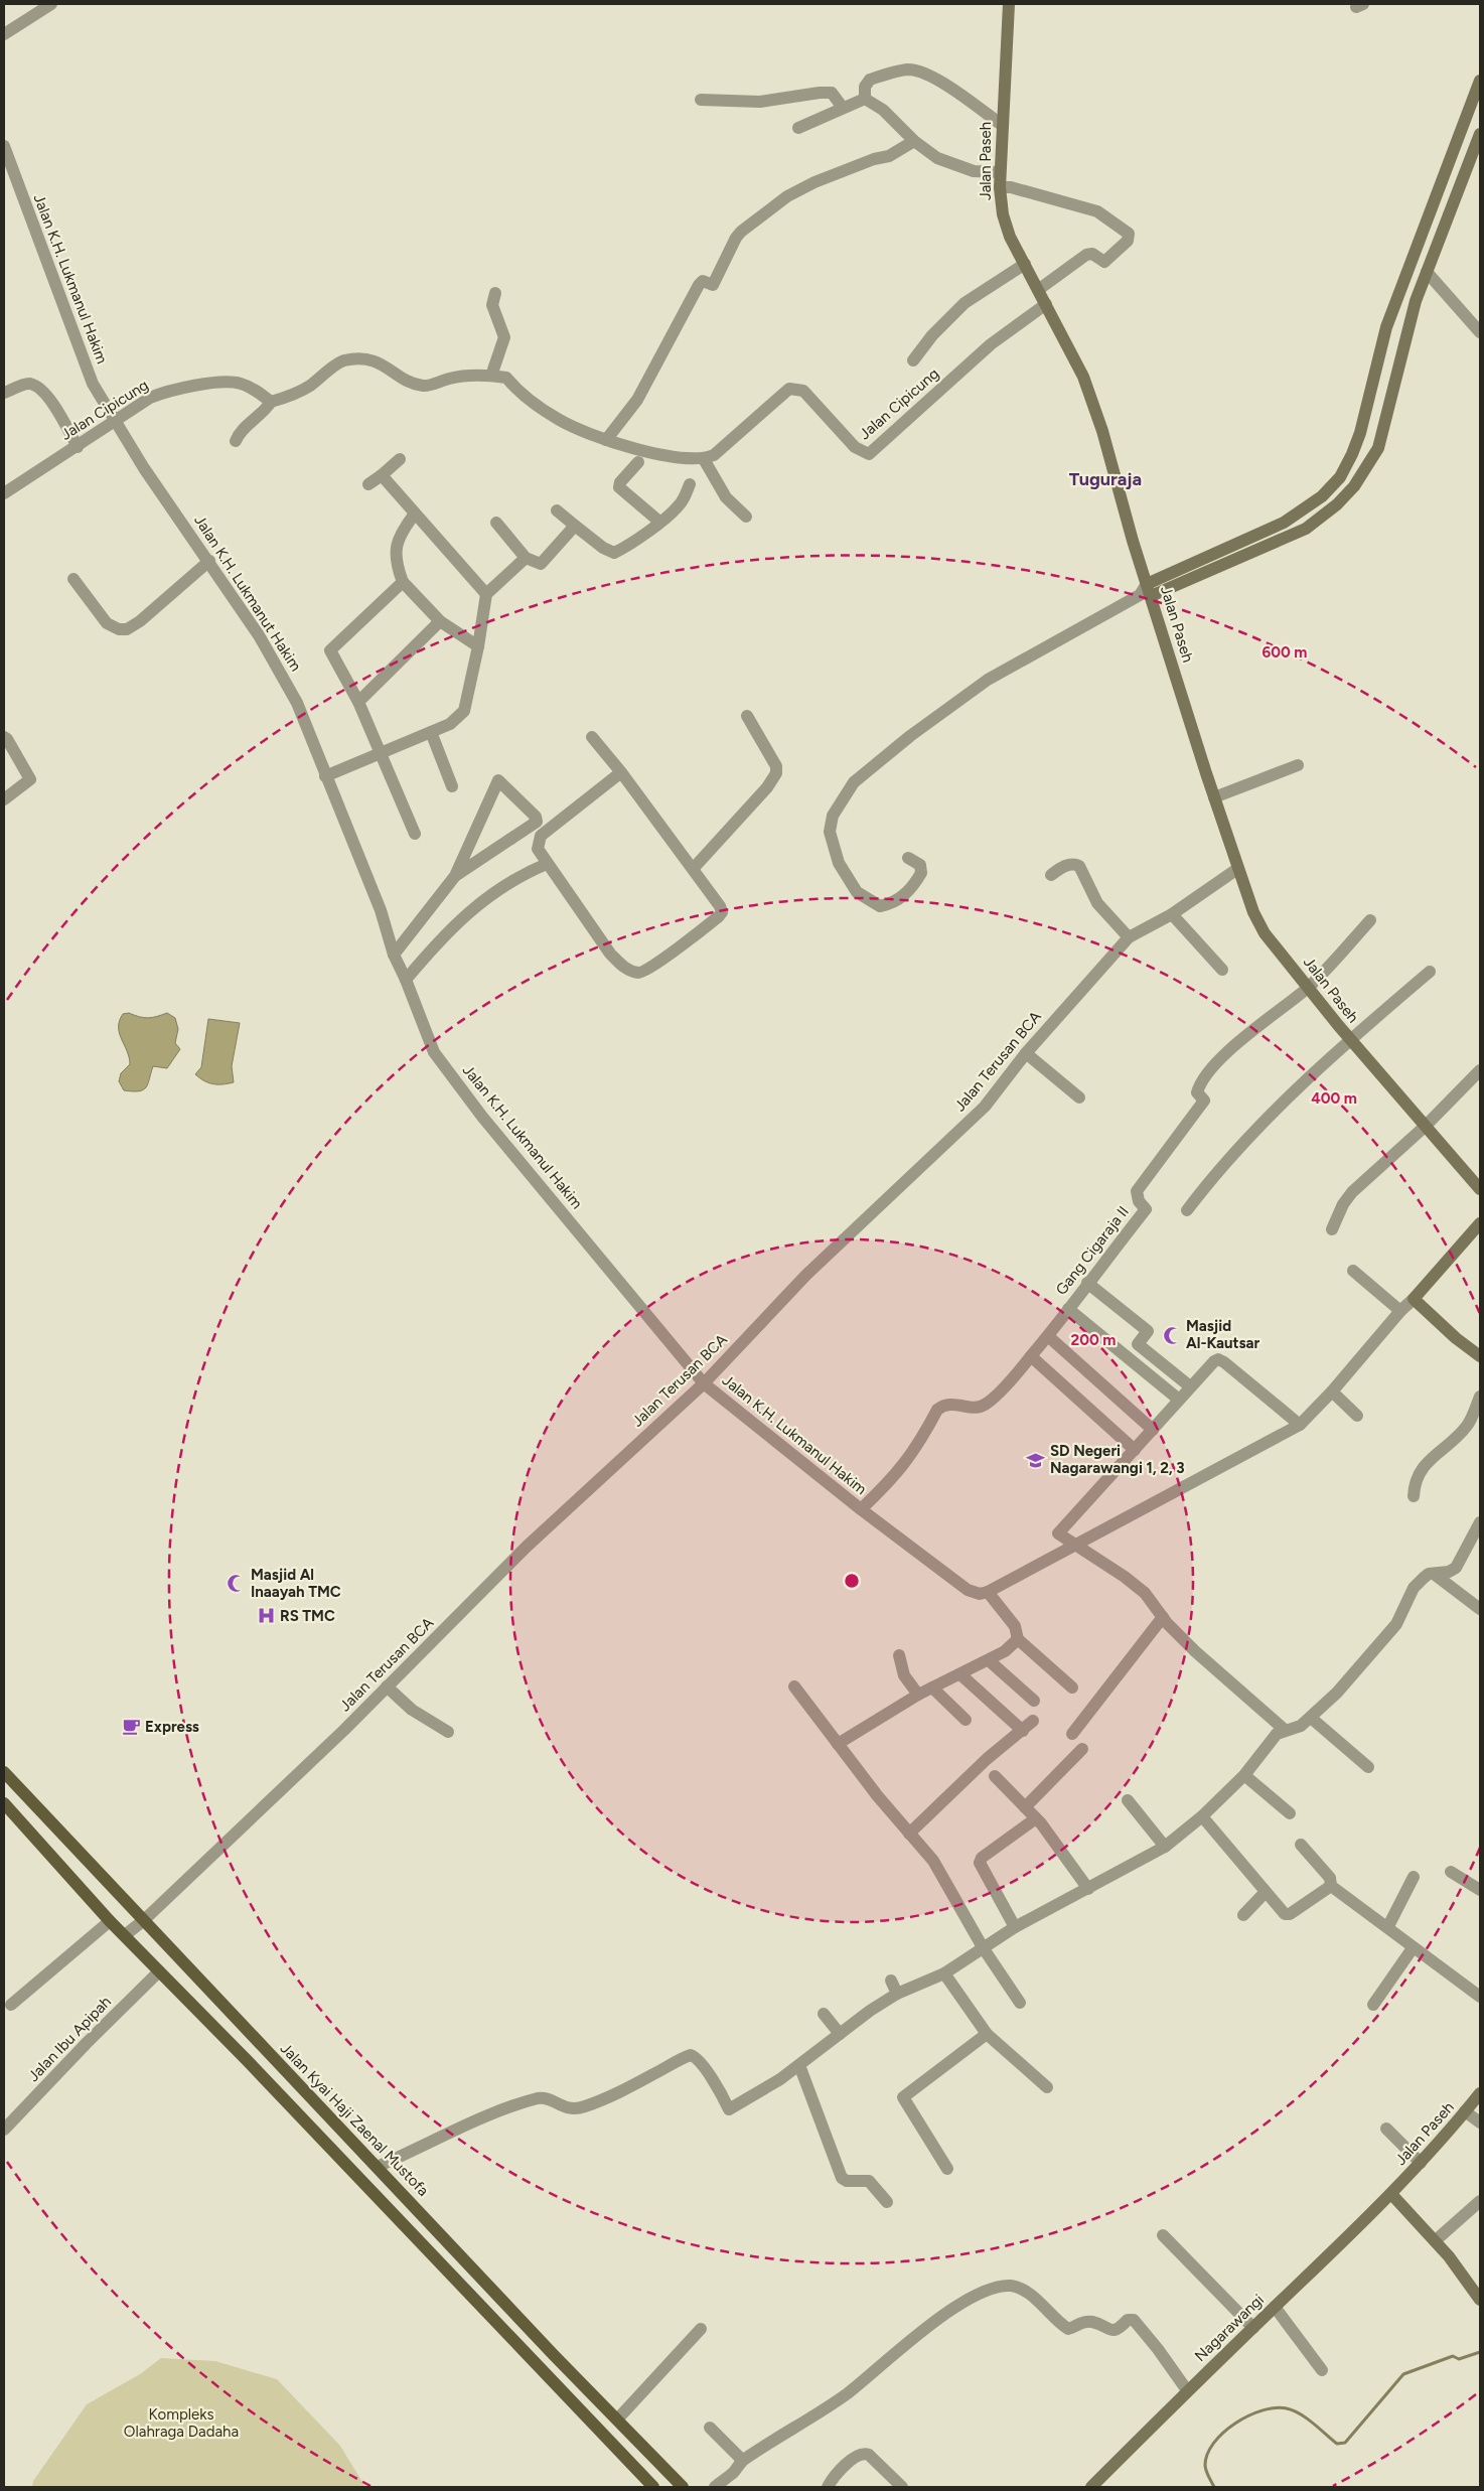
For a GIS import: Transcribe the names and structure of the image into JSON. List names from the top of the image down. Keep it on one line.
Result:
{"streets":{"main road":["Jalan Kyai Haji Zaenal Mustofa"],"street":["Jalan Paseh","Jalan K.H. Lukmanul Hakim","Jalan Cipicung","Jalan K.H. Lukmanut Hakim","Jalan Terusan BCA","Gang Cigaraja II","Jalan Ibu Apipah","Nagarawangi"]},"crossings":[["Jalan Paseh","Jalan Cipicung"],["Jalan Paseh","Jalan Terusan BCA"],["Jalan Paseh","Gang Cigaraja II"],["Jalan Paseh","Nagarawangi"],["Jalan K.H. Lukmanul Hakim","Jalan Cipicung"],["Jalan K.H. Lukmanul Hakim","Jalan K.H. Lukmanut Hakim"],["Jalan K.H. Lukmanul Hakim","Jalan Terusan BCA"],["Jalan K.H. Lukmanul Hakim","Gang Cigaraja II"],["Jalan Cipicung","Jalan K.H. Lukmanut Hakim"],["Jalan Terusan BCA","Jalan Kyai Haji Zaenal Mustofa"]],"districts":["Tuguraja"],"parks":["Kompleks Olahraga Dadaha"],"places":{"mosque":["Masjid Al-Kautsar","Masjid Al Inaayah TMC"],"school or university":["SD Negeri Nagarawangi 1, 2, 3"],"hospital":["RS TMC"],"cafe":["Express"]},"rings":["600 m","400 m","200 m"]}
